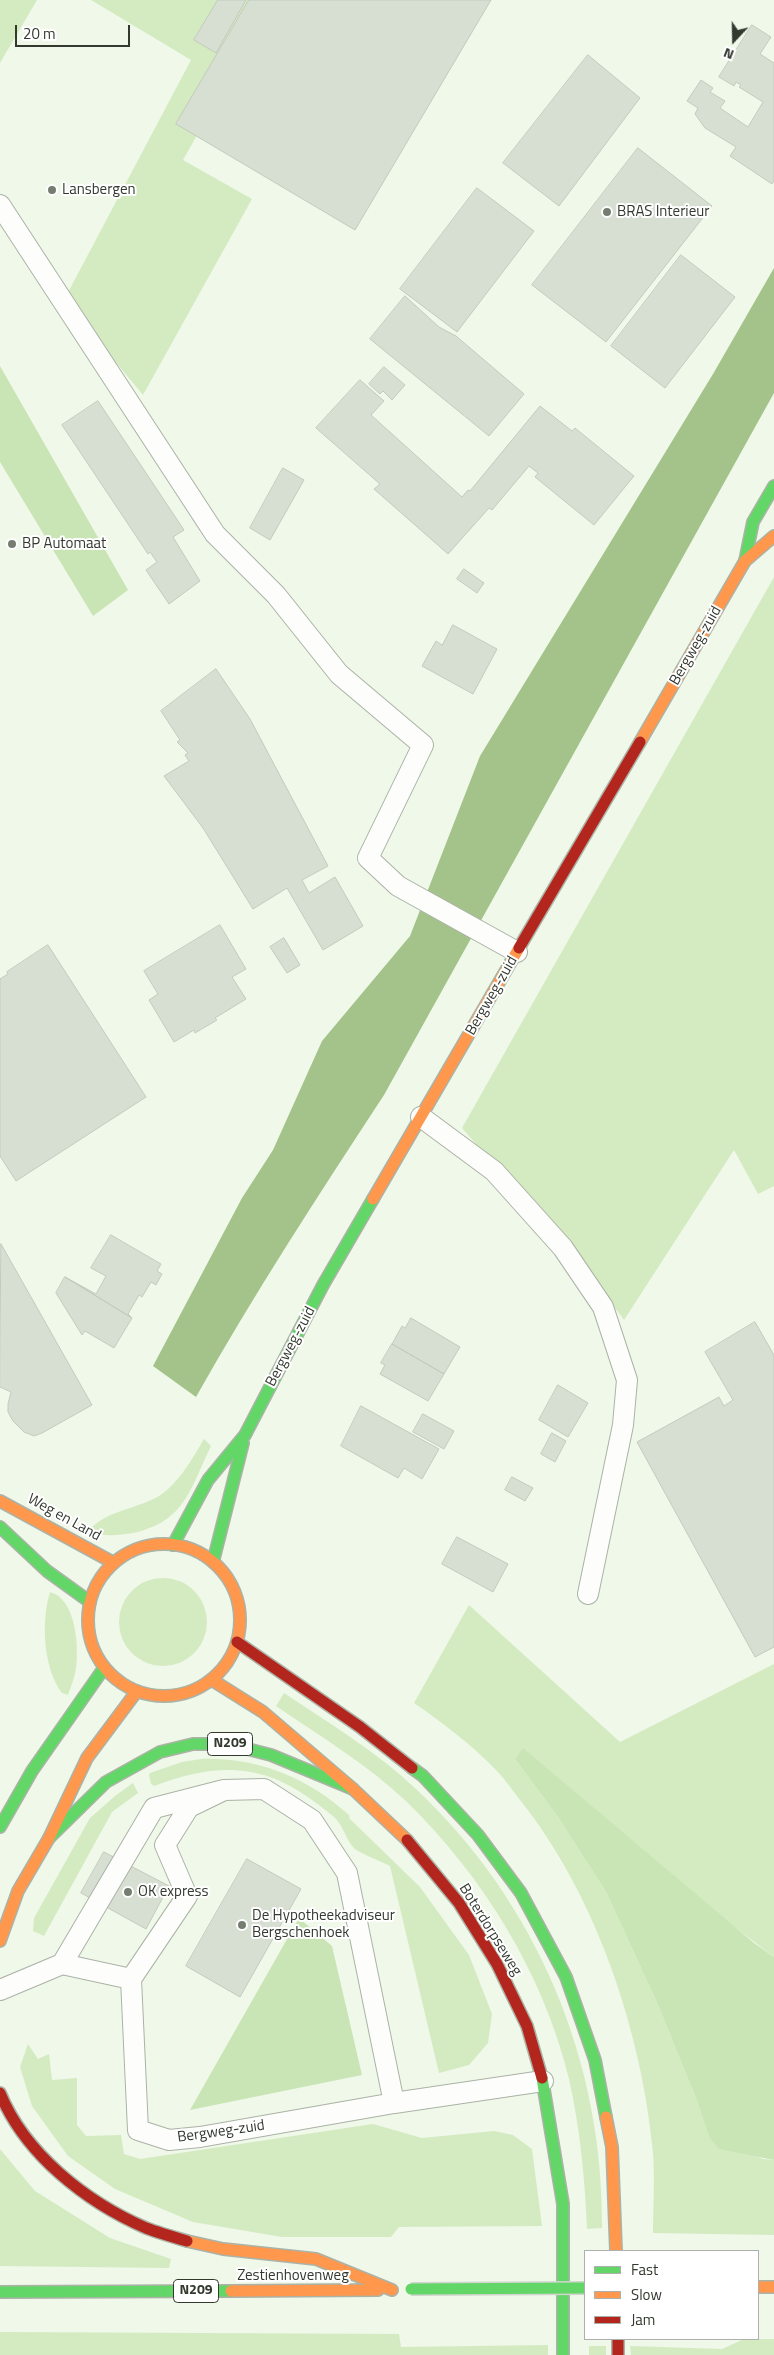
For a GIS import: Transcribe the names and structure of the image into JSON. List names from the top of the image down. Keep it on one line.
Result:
{"streets":{"main road":["Bergweg-zuid","Weg en Land","N209","Boterdorpseweg","Zestienhovenweg"]},"crossings":[["Bergweg-zuid","Weg en Land"],["Bergweg-zuid","N209"],["Bergweg-zuid","Boterdorpseweg"],["Weg en Land","N209"],["Weg en Land","Boterdorpseweg"],["N209","Boterdorpseweg"],["N209","Zestienhovenweg"]],"places":["Lansbergen","BRAS Interieur","BP Automaat","OK express","De Hypotheekadviseur Bergschenhoek"],"legend":["Fast","Slow","Jam"],"scale_bar":"20 m","north":"bottom"}
